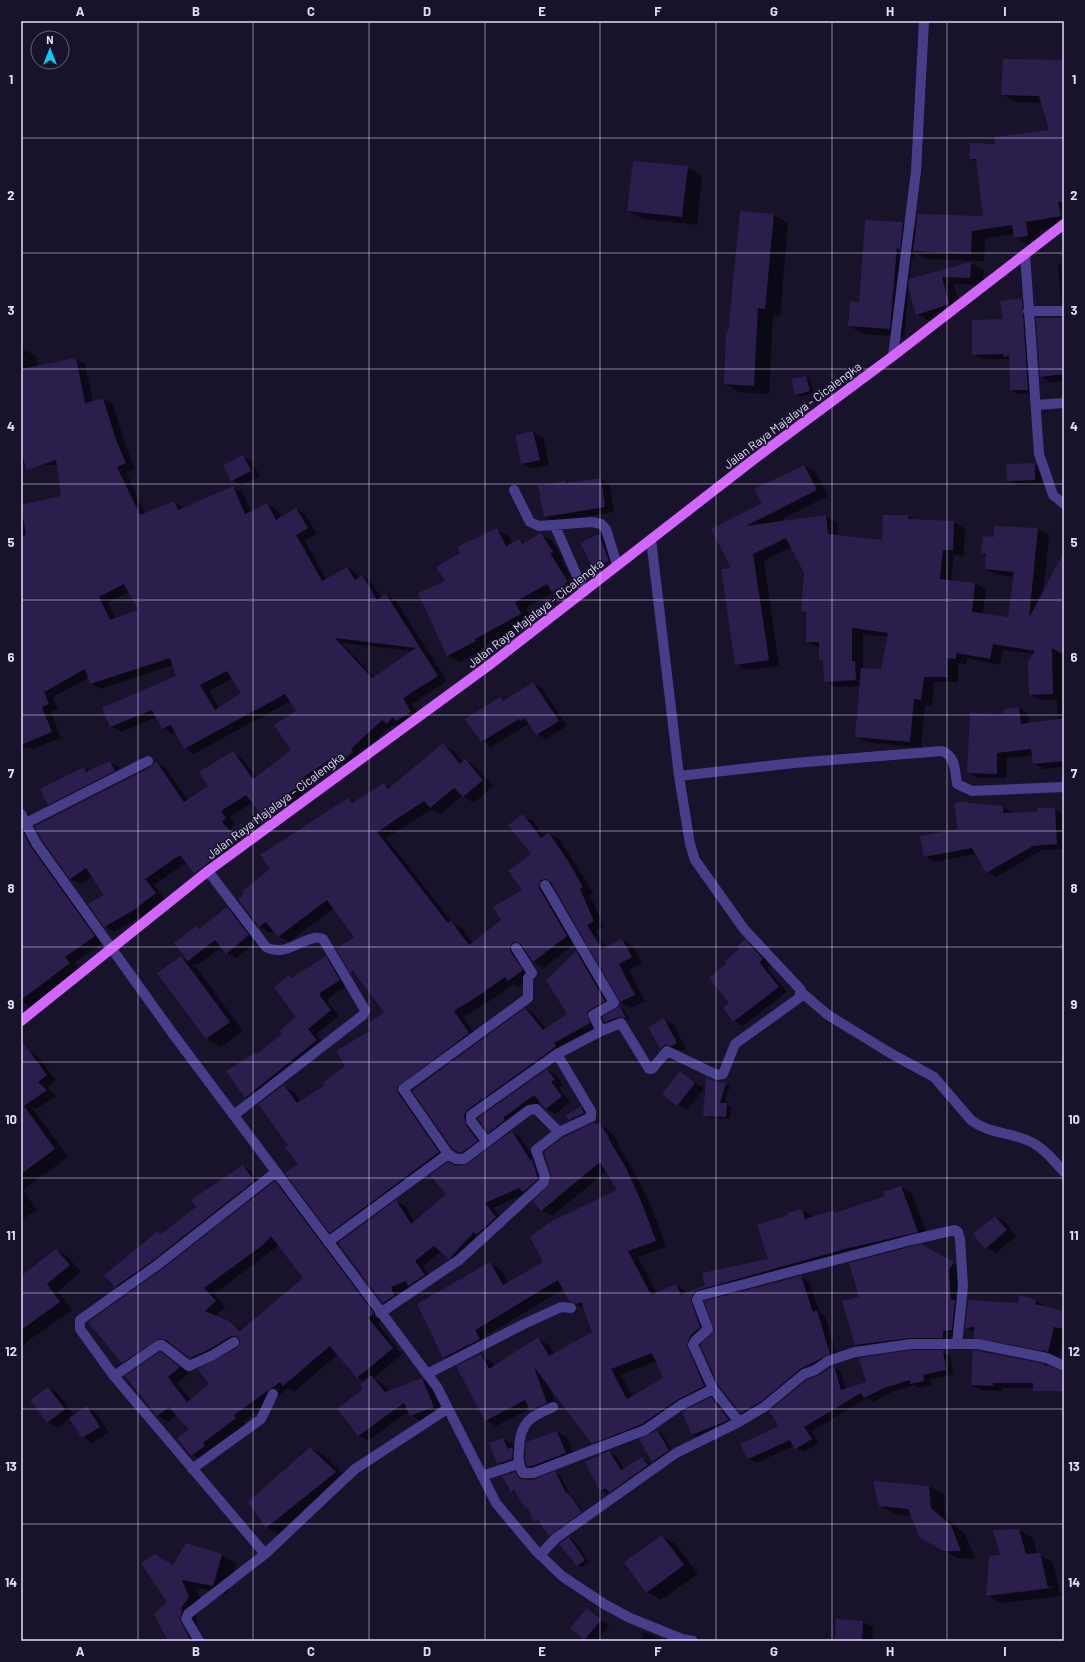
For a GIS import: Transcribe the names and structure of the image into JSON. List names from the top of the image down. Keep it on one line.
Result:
{"streets":{"main road":["Jalan Raya Majalaya - Cicalengka"]},"north":"top","grid":{"columns":["A","B","C","D","E","F","G","H","I"],"rows":["1","2","3","4","5","6","7","8","9","10","11","12","13","14"]}}
